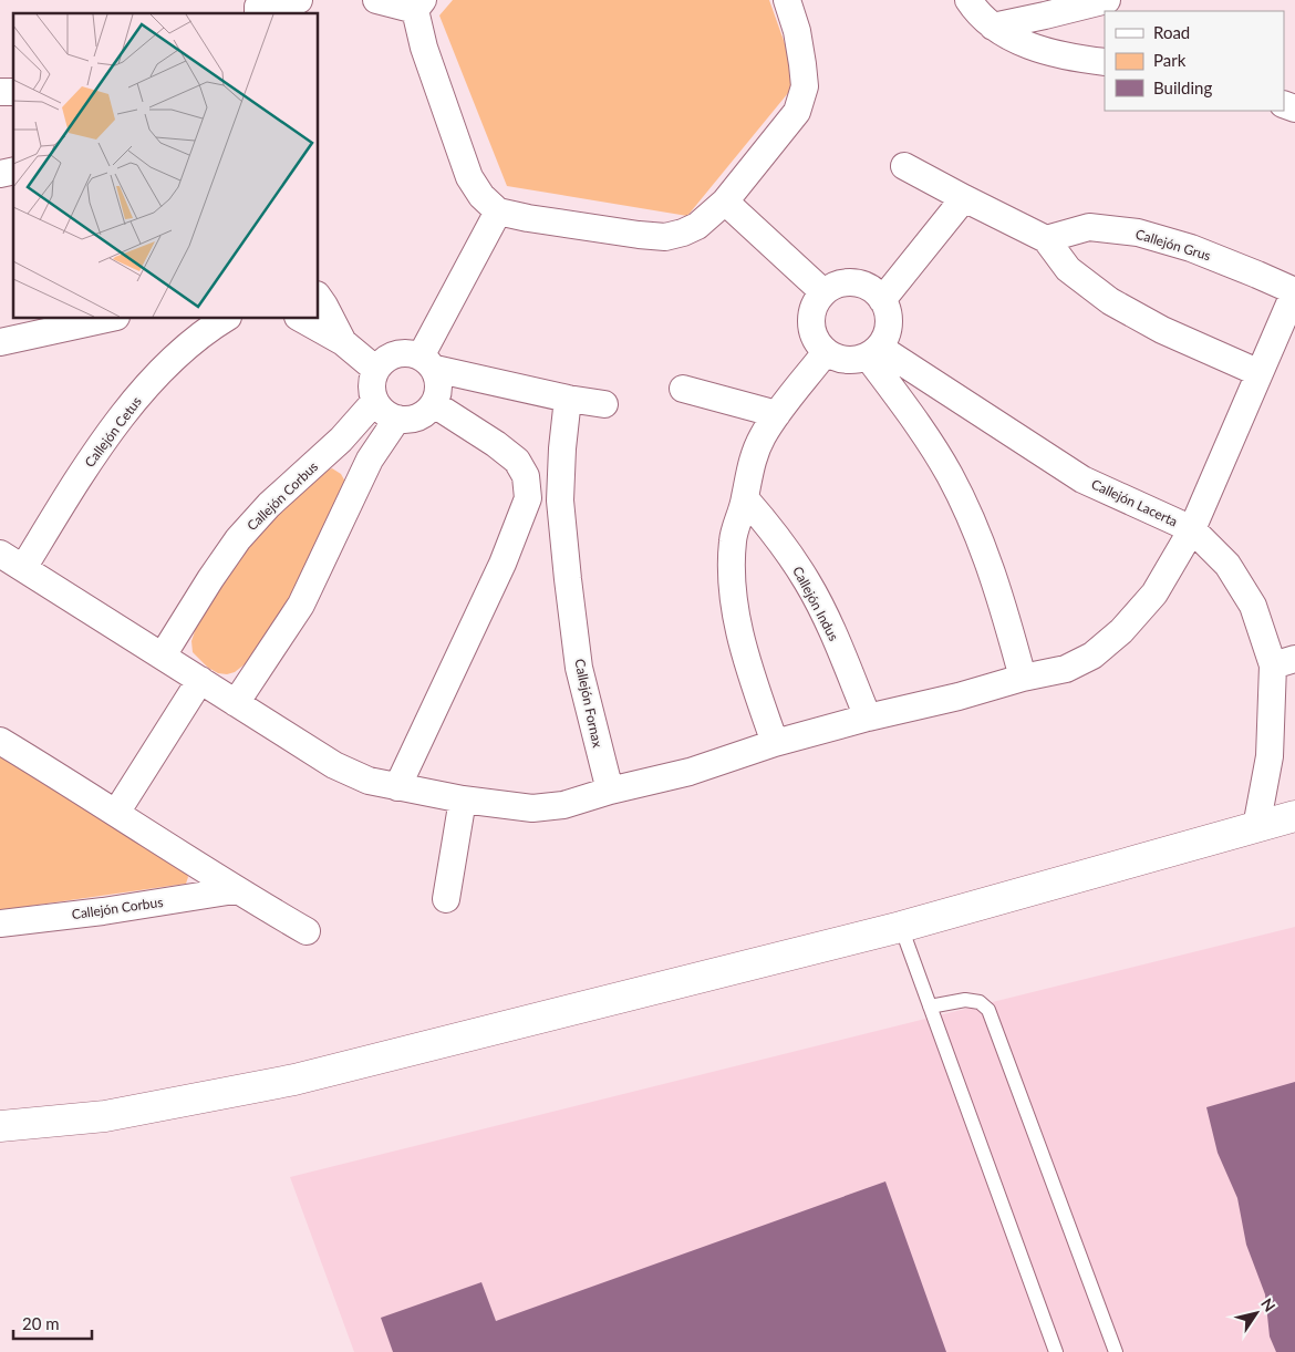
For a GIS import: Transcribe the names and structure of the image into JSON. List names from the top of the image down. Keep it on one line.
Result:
{"streets":{"street":["Callejón Grus","Callejón Cetus","Callejón Corbus","Callejón Lacerta","Callejón Indus","Callejón Fornax"]},"crossings":[["Callejón Grus","Callejón Lacerta"],["Callejón Lacerta","Callejón Indus"]],"legend":["Road","Park","Building"],"scale_bar":"20 m","north":"top right"}
